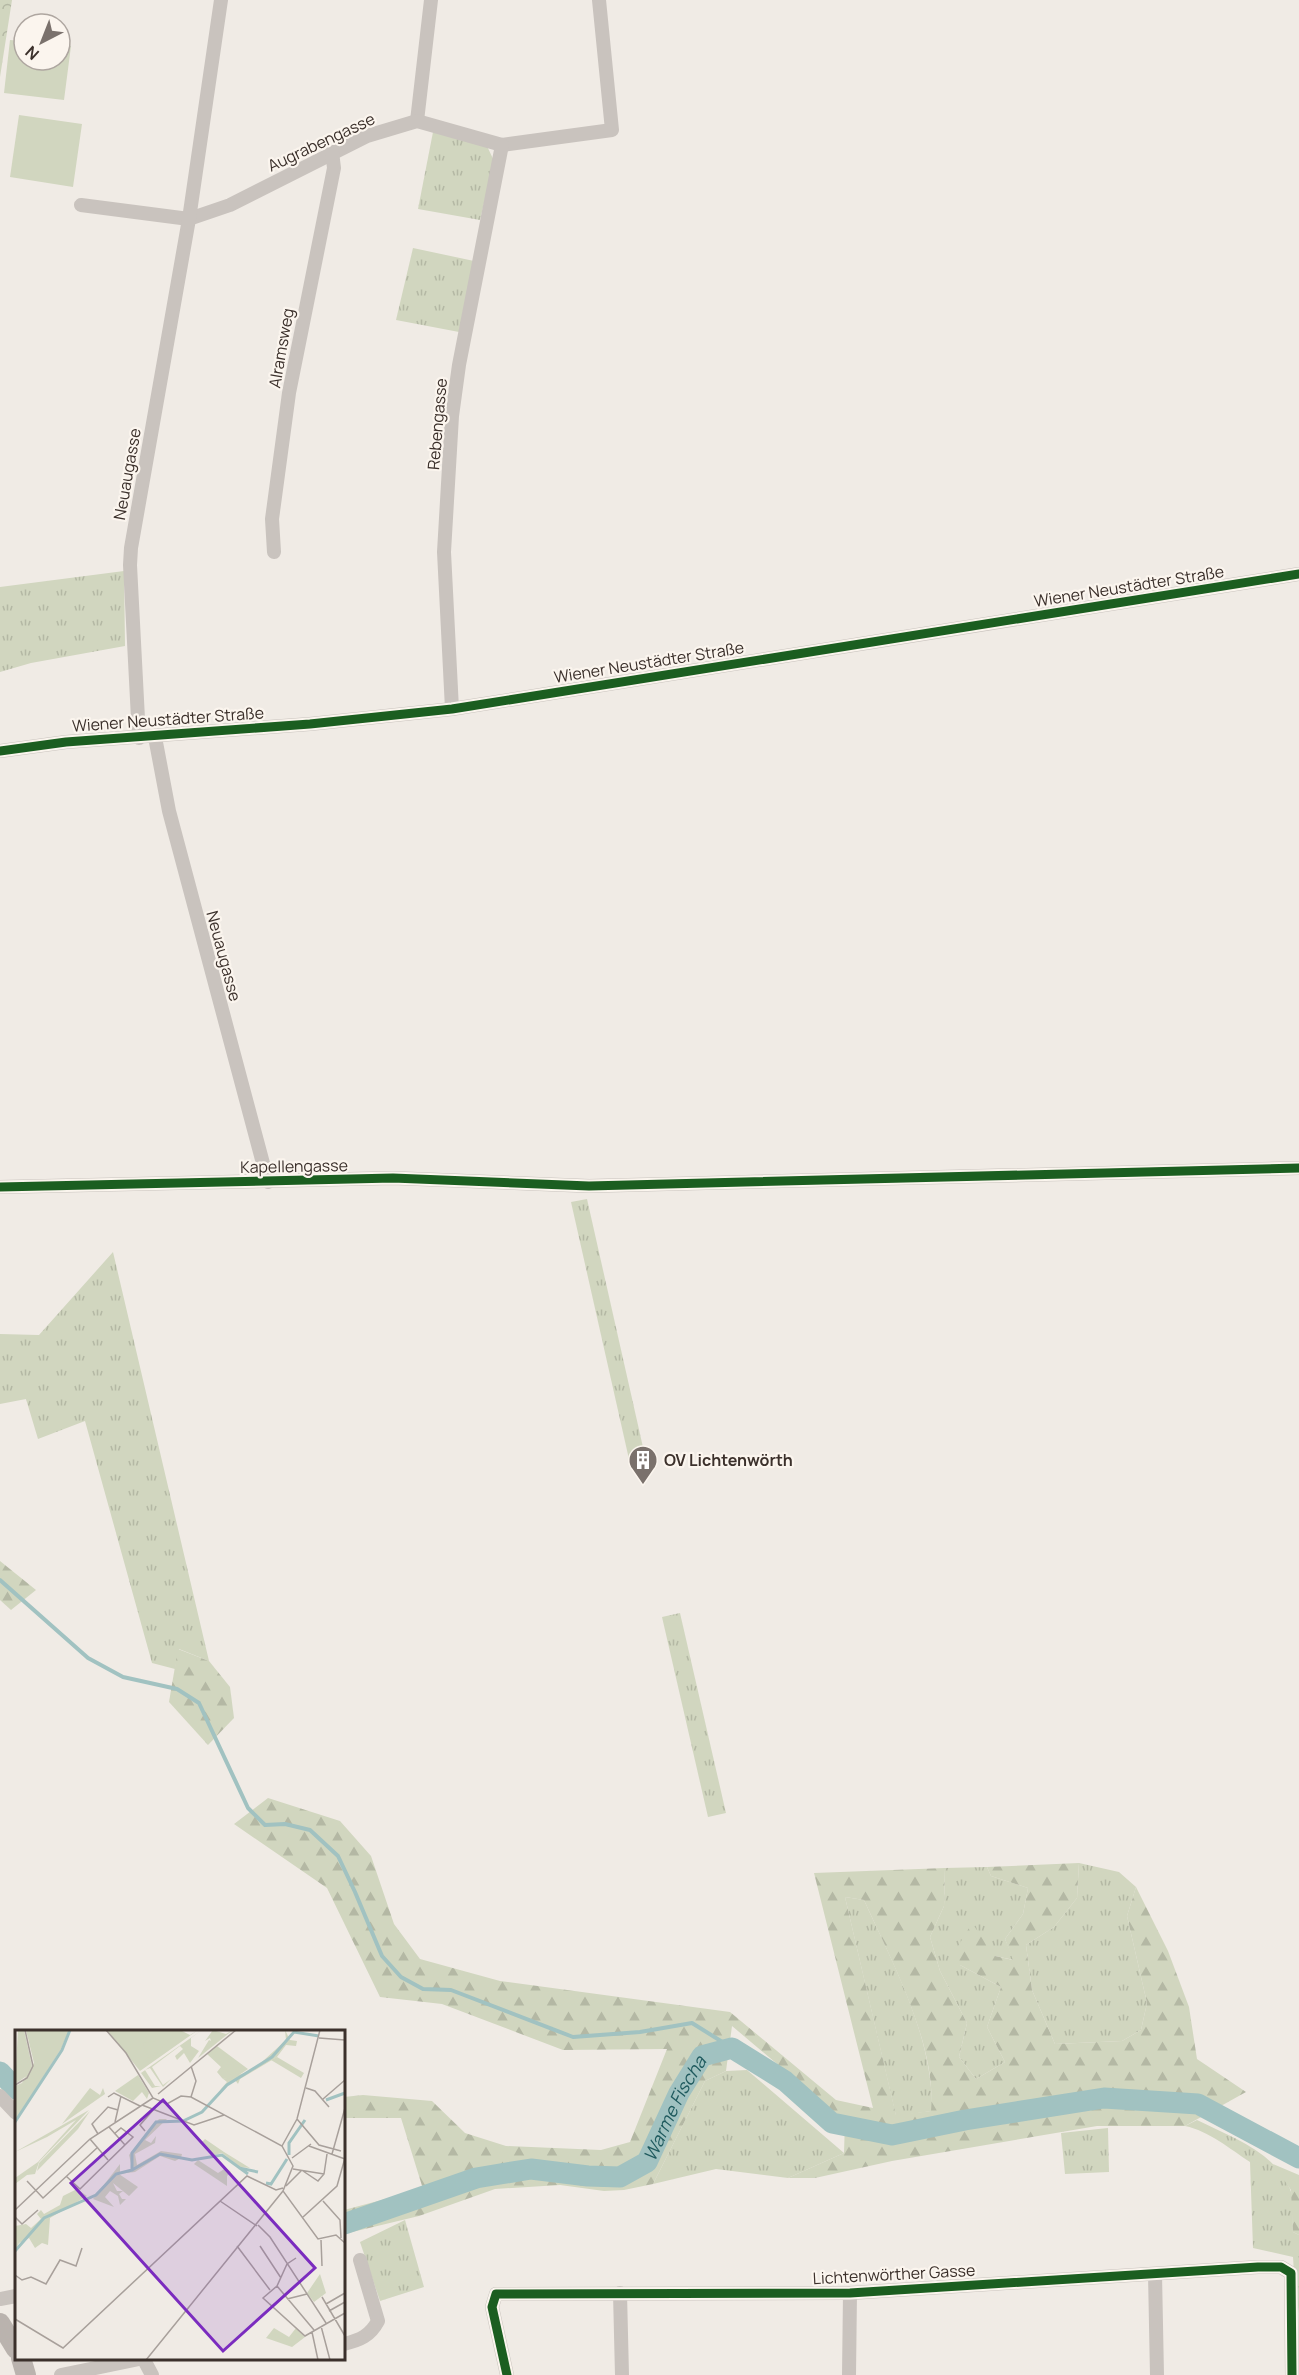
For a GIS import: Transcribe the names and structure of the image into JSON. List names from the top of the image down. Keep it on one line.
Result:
{"streets":{"street":["Augrabengasse","Alramsweg","Rebengasse","Neuaugasse","Wiener Neustädter Straße","Kapellengasse","Lichtenwörther Gasse"]},"crossings":[["Augrabengasse","Alramsweg"],["Augrabengasse","Neuaugasse"],["Rebengasse","Wiener Neustädter Straße"],["Neuaugasse","Wiener Neustädter Straße"],["Neuaugasse","Kapellengasse"]],"water":["Warme Fischa"],"places":{"building":["OV Lichtenwörth"]},"north":"bottom left"}
